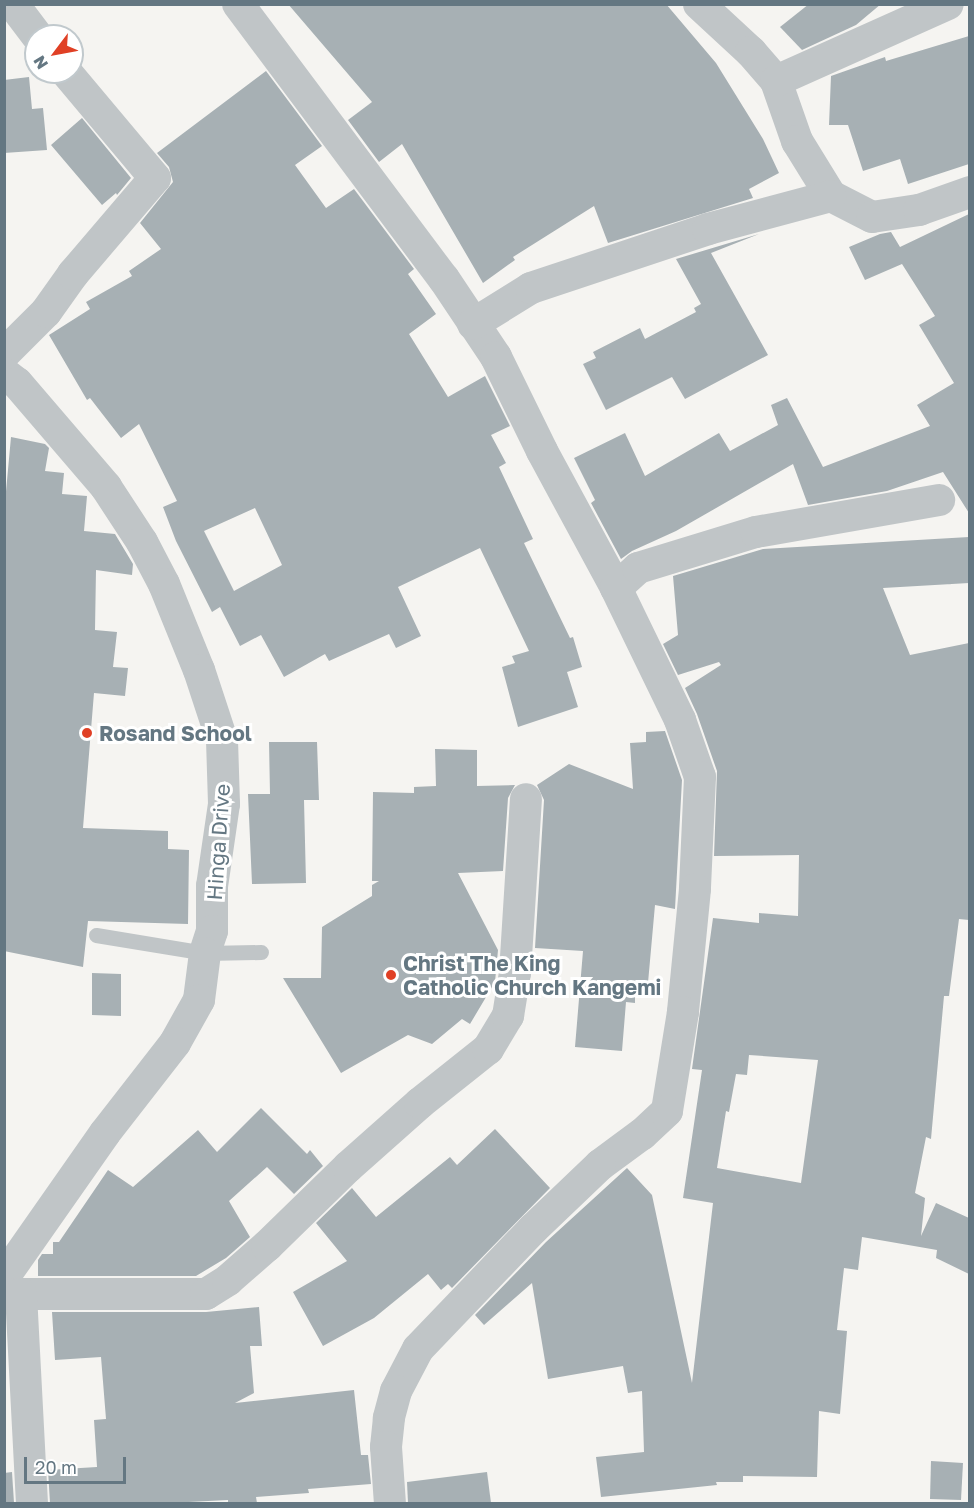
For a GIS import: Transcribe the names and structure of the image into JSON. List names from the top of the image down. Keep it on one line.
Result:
{"streets":{"street":["Hinga Drive"]},"places":["Rosand School","Christ The King Catholic Church Kangemi"],"scale_bar":"20 m","north":"bottom left"}
